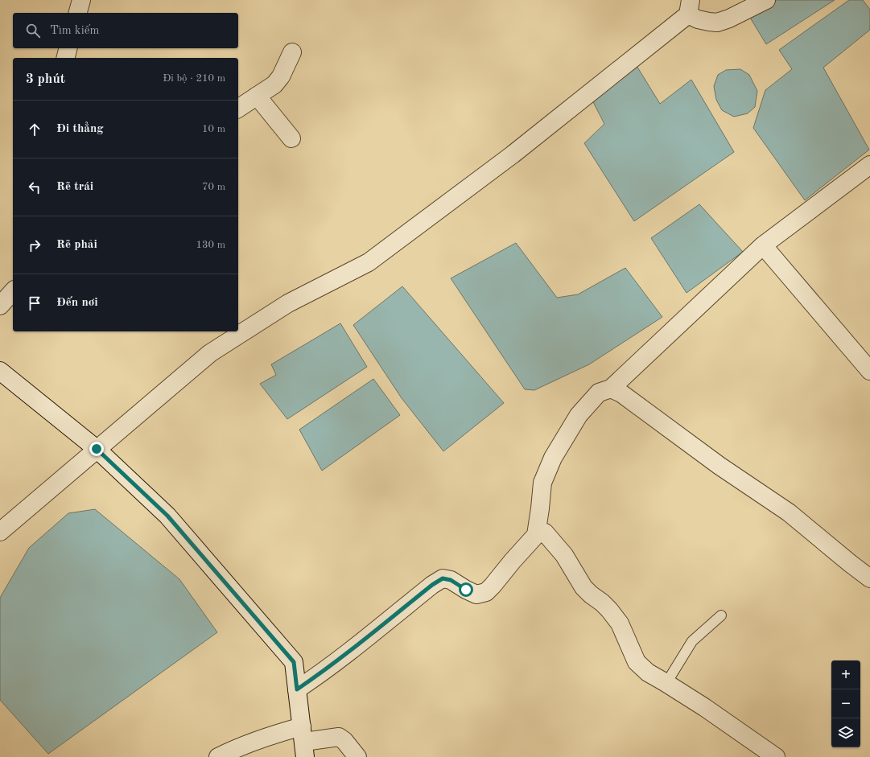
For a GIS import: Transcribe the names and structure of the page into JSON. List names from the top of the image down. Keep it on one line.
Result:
{"page":{"search":"Tìm kiếm","heading":["3 phút","Đi bộ · 210 m"],"list":[["Đi thẳng","10 m"],["Rẽ trái","70 m"],["Rẽ phải","130 m"],"Đến nơi"],"map_buttons":["+","−"]}}
